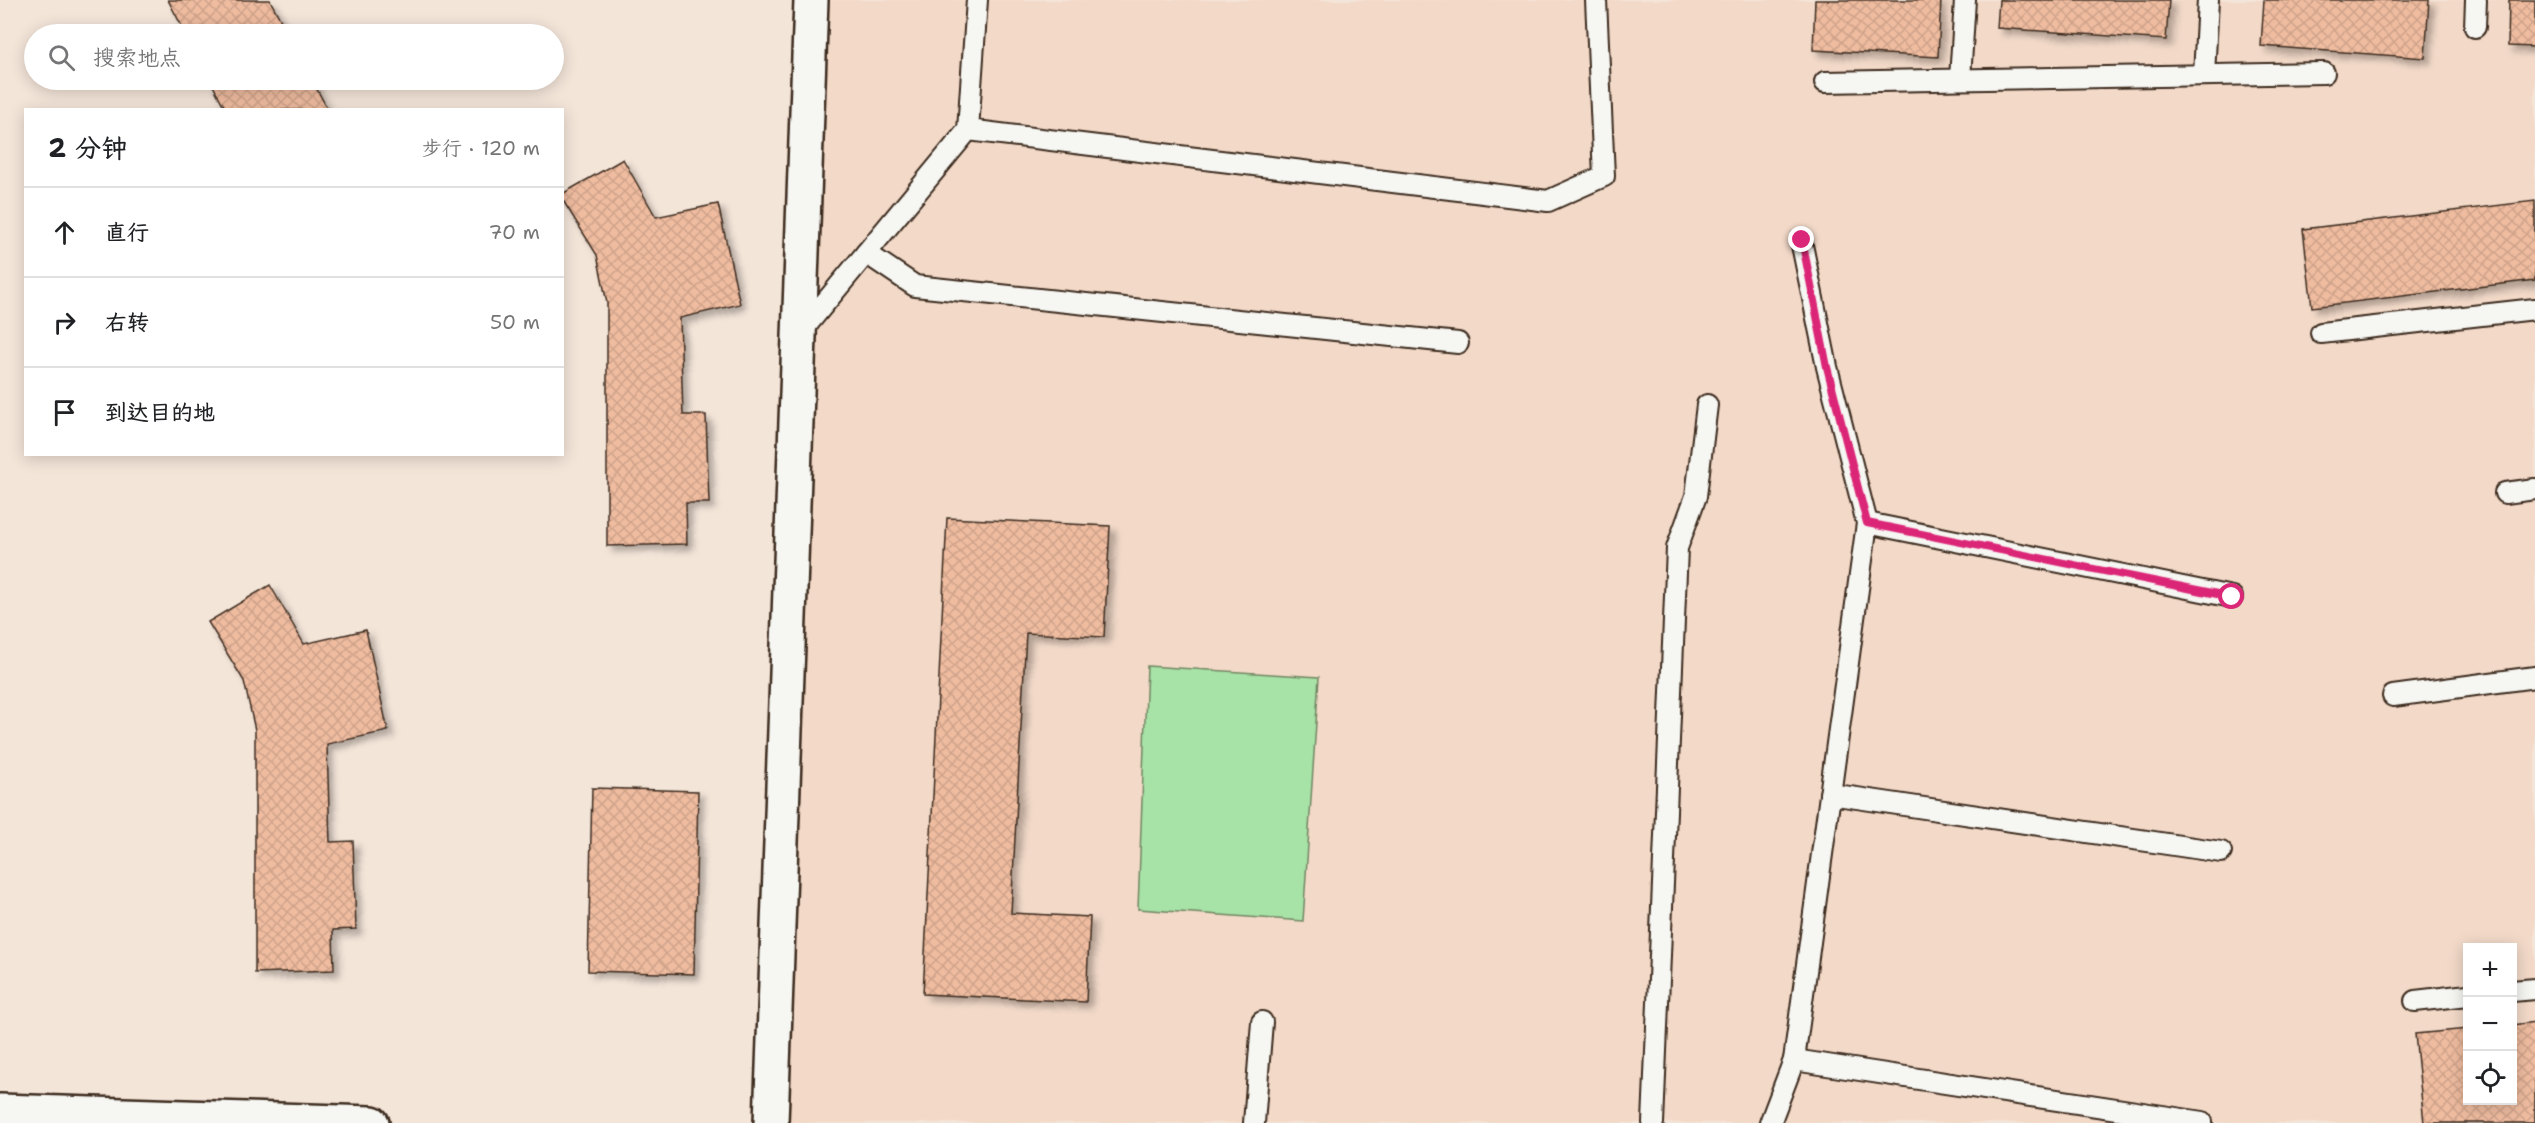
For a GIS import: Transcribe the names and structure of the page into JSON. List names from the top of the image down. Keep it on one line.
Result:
{"page":{"search":"搜索地点","heading":["2 分钟","步行 · 120 m"],"list":[["直行","70 m"],["右转","50 m"],"到达目的地"],"map_buttons":["+","−"]}}
